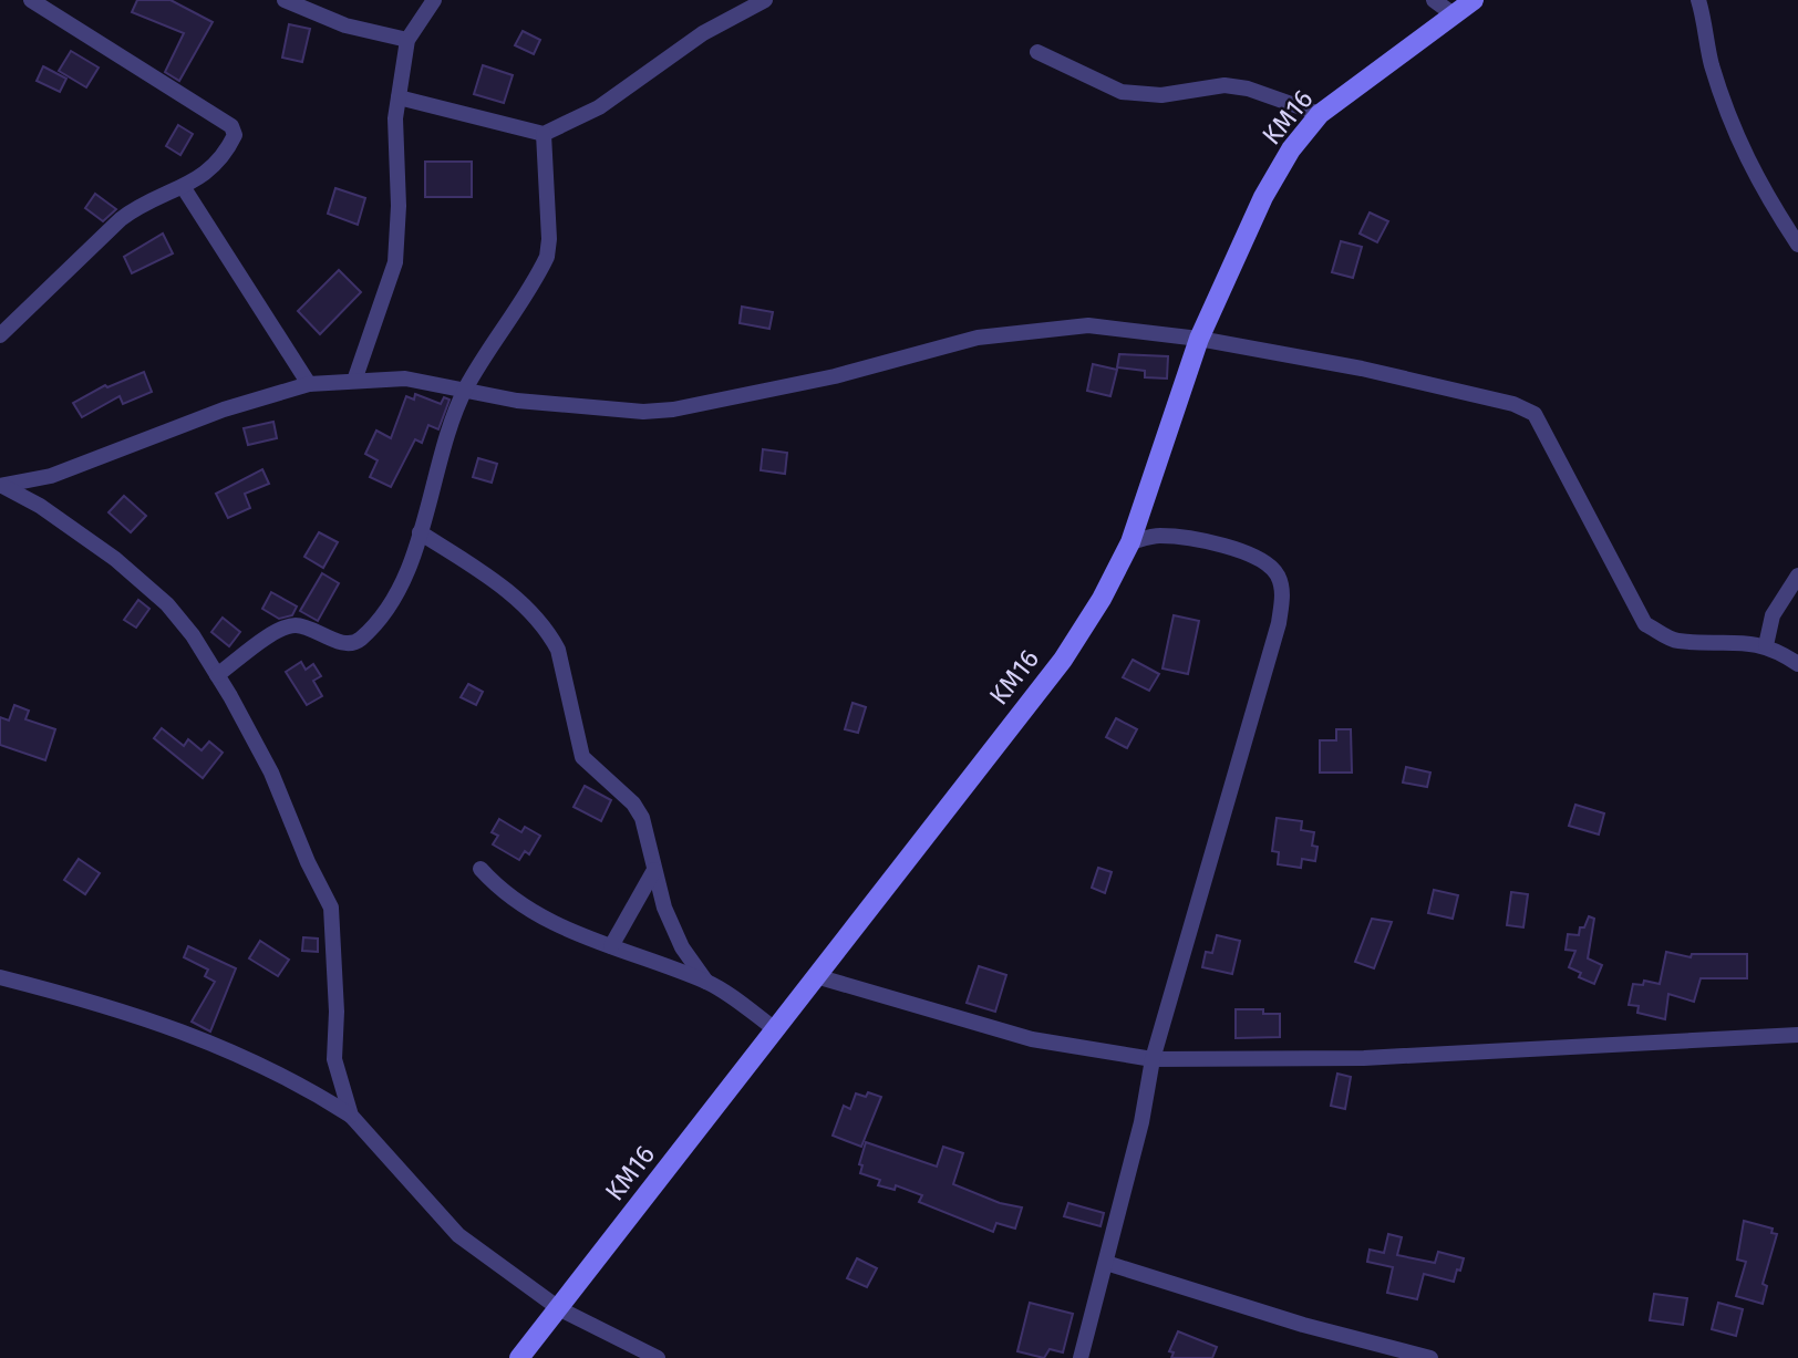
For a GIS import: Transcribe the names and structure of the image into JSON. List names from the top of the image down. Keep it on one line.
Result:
{"streets":{"street":["KM16"]}}
